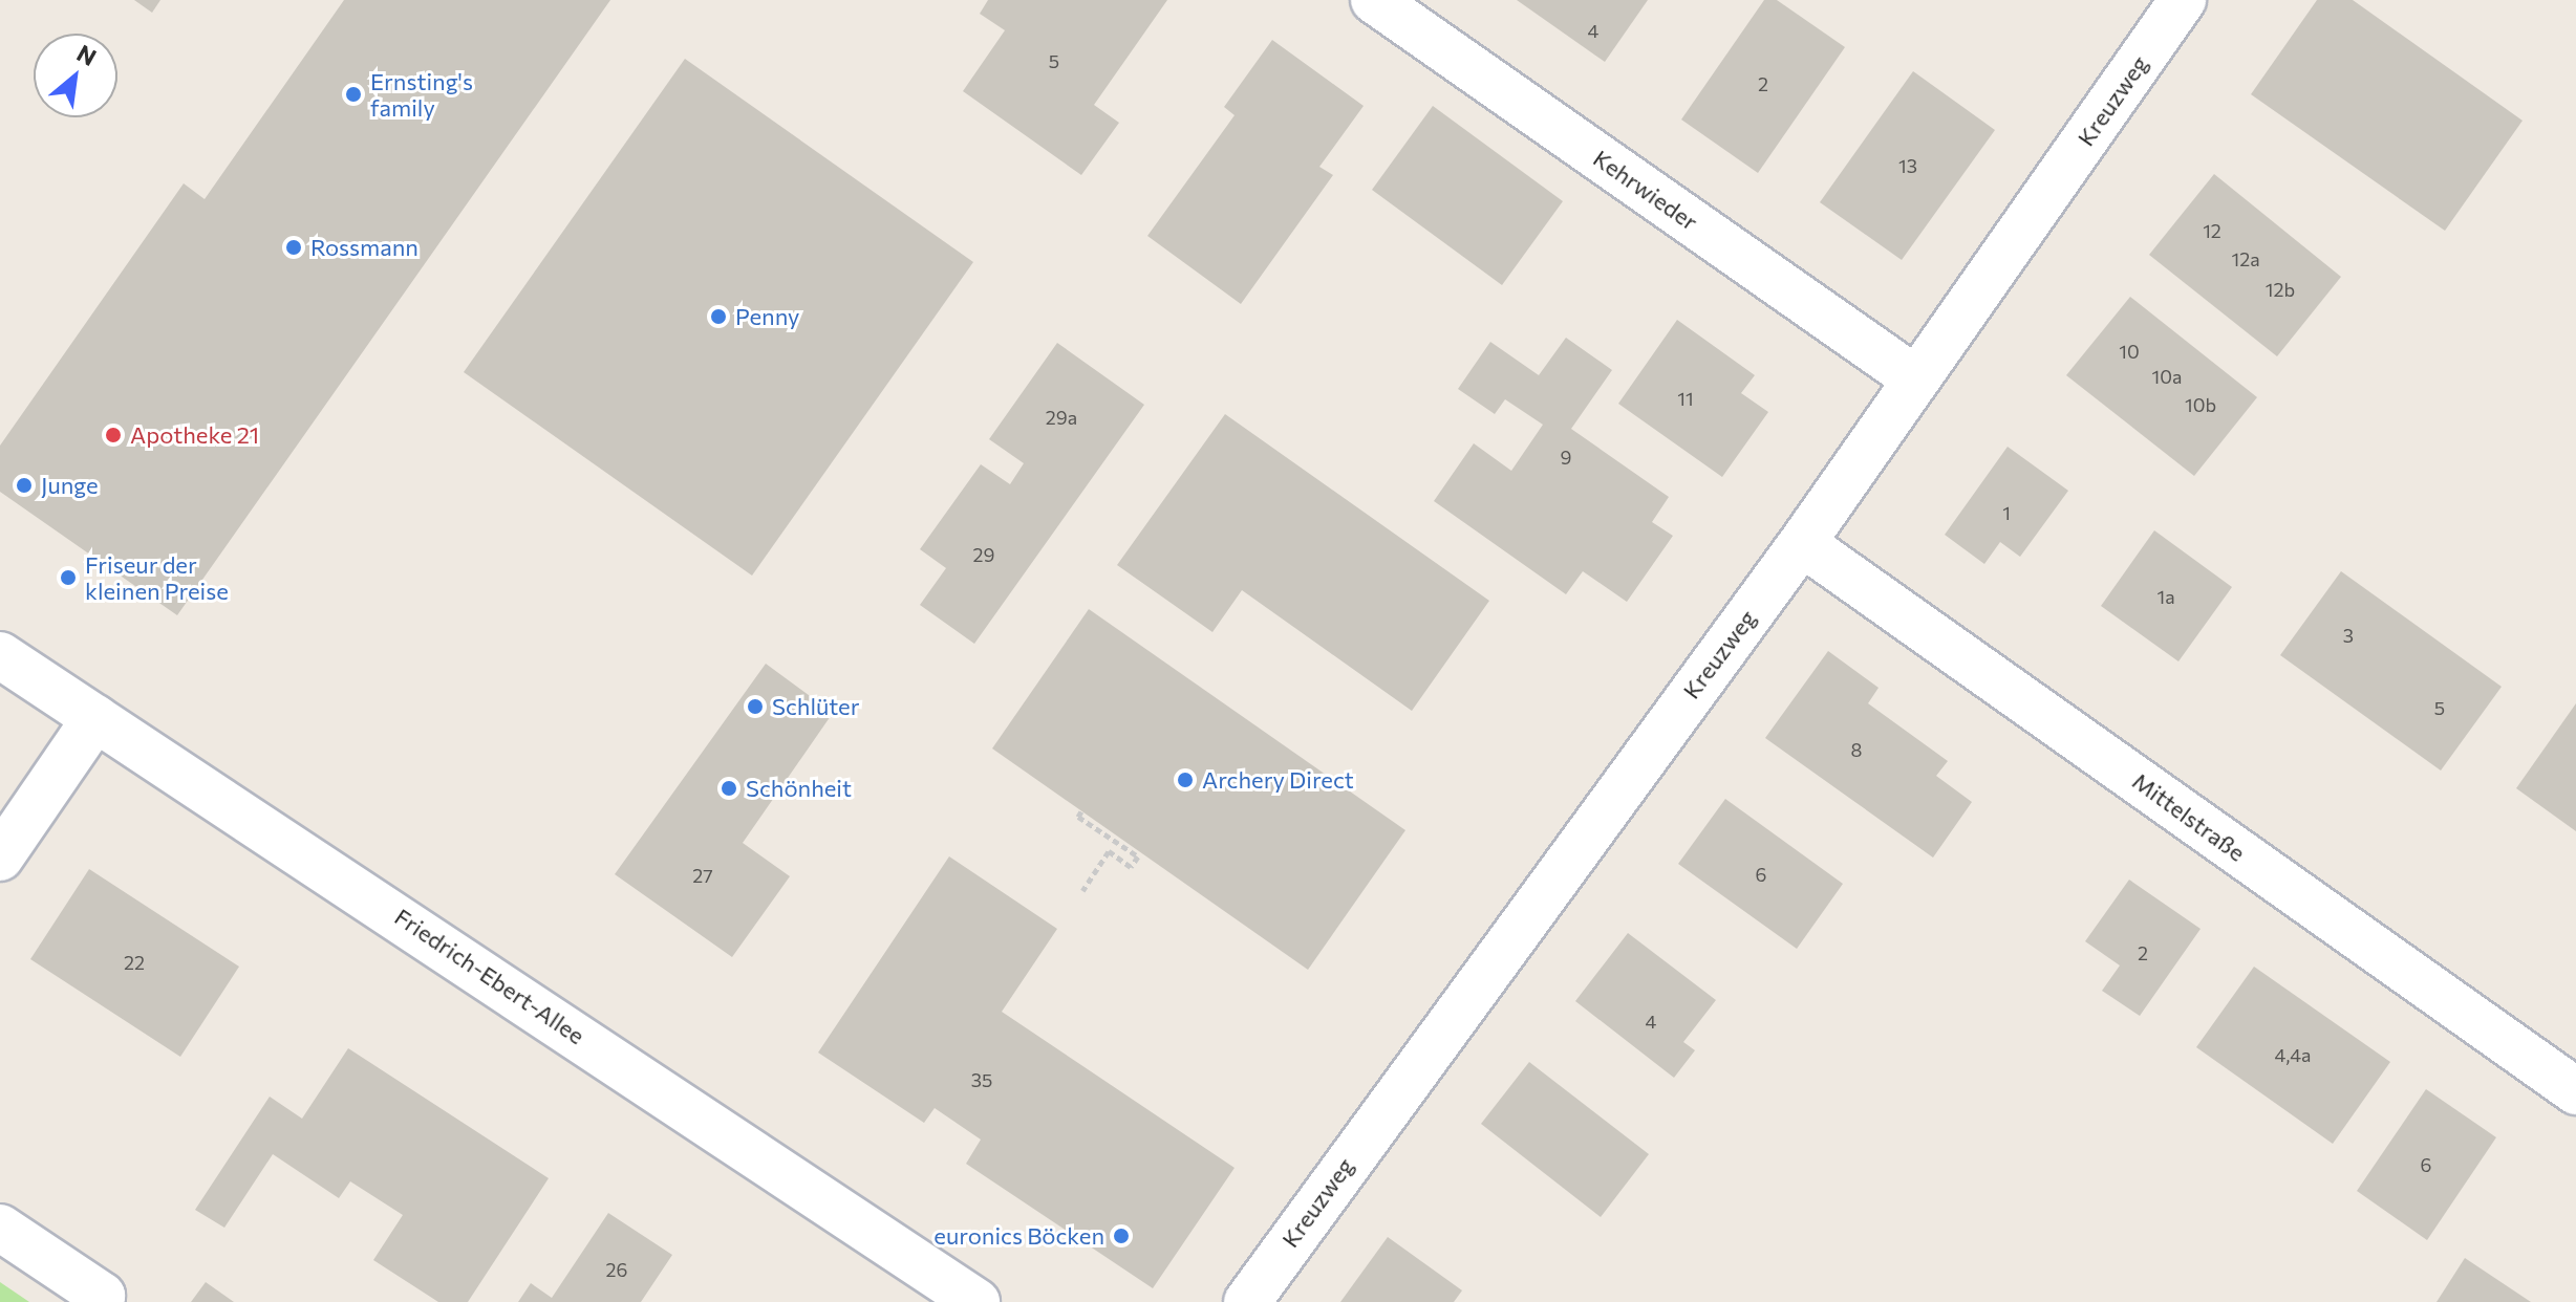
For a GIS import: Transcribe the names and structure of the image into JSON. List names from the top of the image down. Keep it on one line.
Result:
{"streets":{"street":["Kreuzweg","Kehrwieder","Mittelstraße","Friedrich-Ebert-Allee"]},"crossings":[["Kreuzweg","Kehrwieder"],["Kreuzweg","Mittelstraße"]],"places":["Ernsting's family","Rossmann","Penny","Apotheke 21","Junge","Friseur der kleinen Preise","Schlüter","Archery Direct","Schönheit","euronics Böcken"],"house_numbers":["4","5","2","13","12","12a","12b","10","10a","11","10b","29a","9","1","29","1a","3","5","8","6","27","2","22","4","4,4a","35","6","26"],"north":"top right"}
